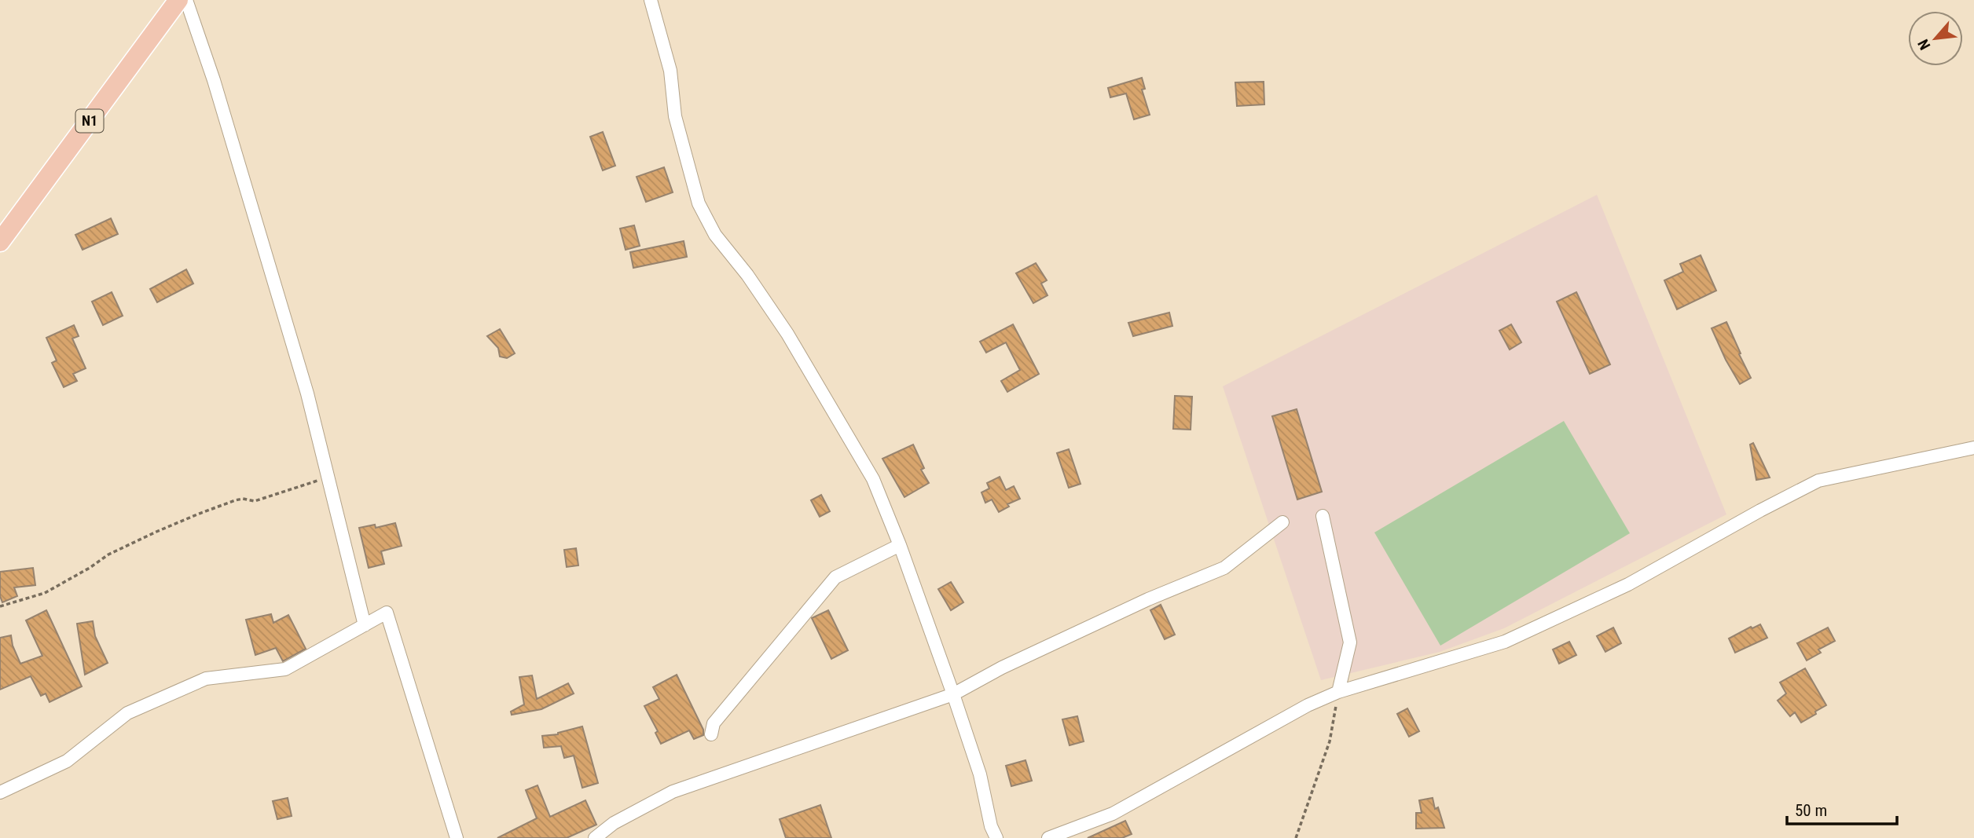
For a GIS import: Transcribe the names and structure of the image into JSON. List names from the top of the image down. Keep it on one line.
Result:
{"streets":{"highway":["N1"]},"scale_bar":"50 m","north":"bottom left"}
